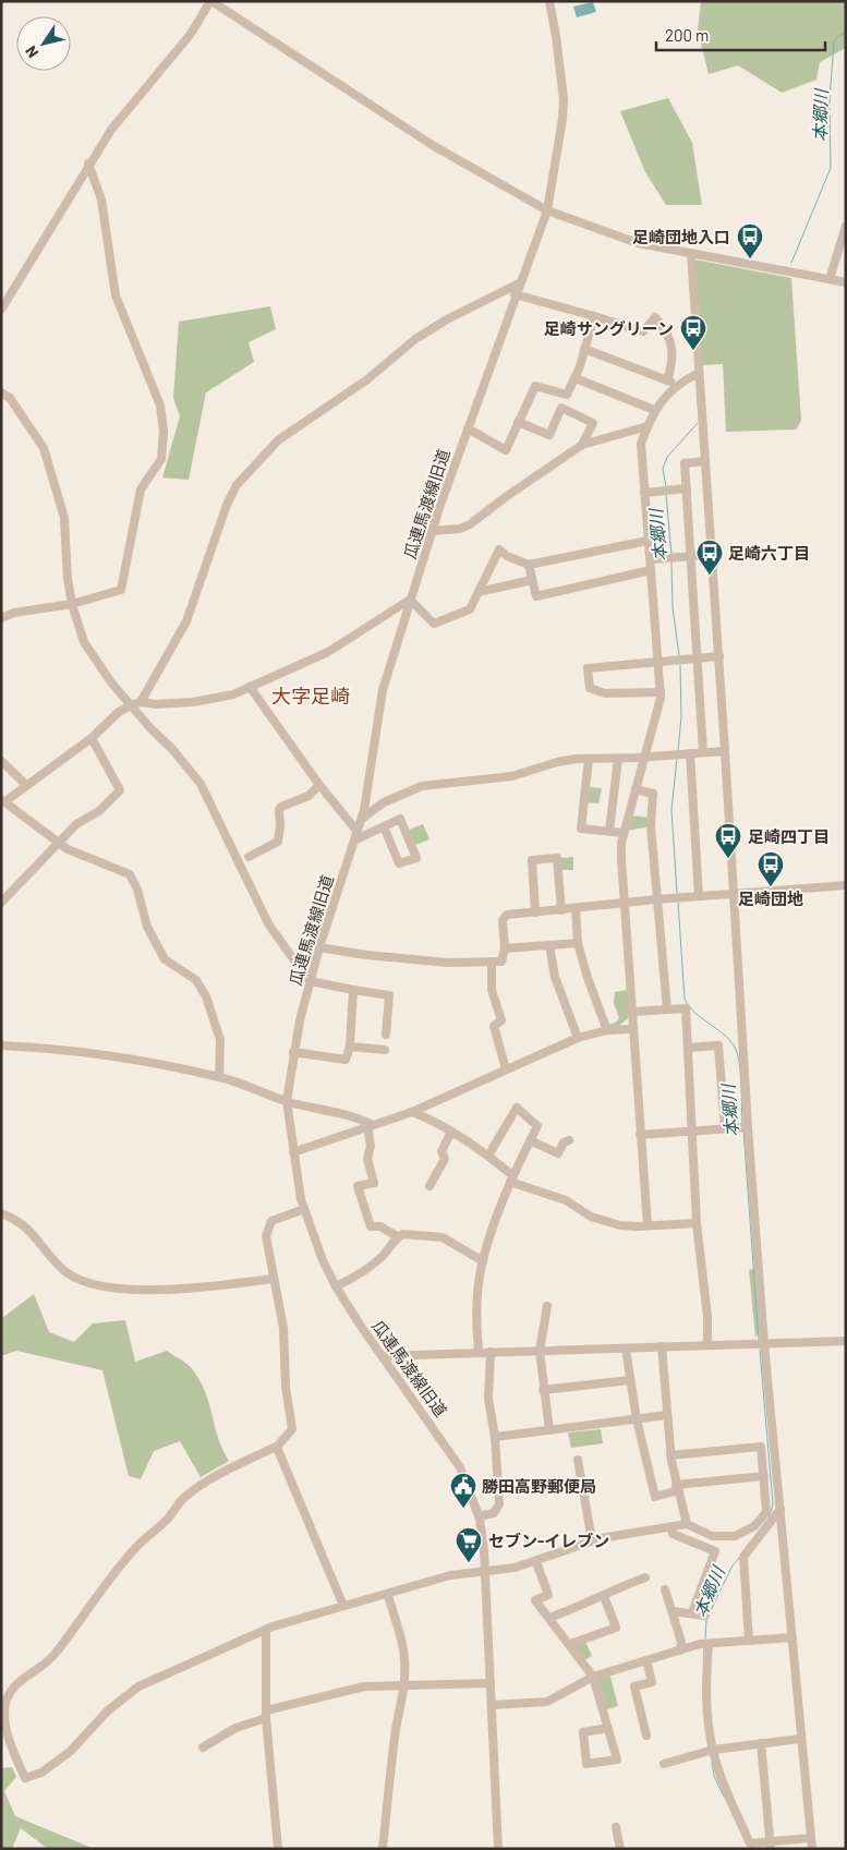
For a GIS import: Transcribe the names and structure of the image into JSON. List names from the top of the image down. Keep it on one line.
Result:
{"streets":{"street":["瓜連馬渡線旧道"]},"districts":["大字足崎"],"water":["本郷川"],"places":{"bus stop":["足崎団地入口","足崎サングリーン","足崎六丁目","足崎四丁目","足崎団地"],"public building":["勝田高野郵便局"],"supermarket":["セブン-イレブン"]},"scale_bar":"200 m","north":"bottom left"}
